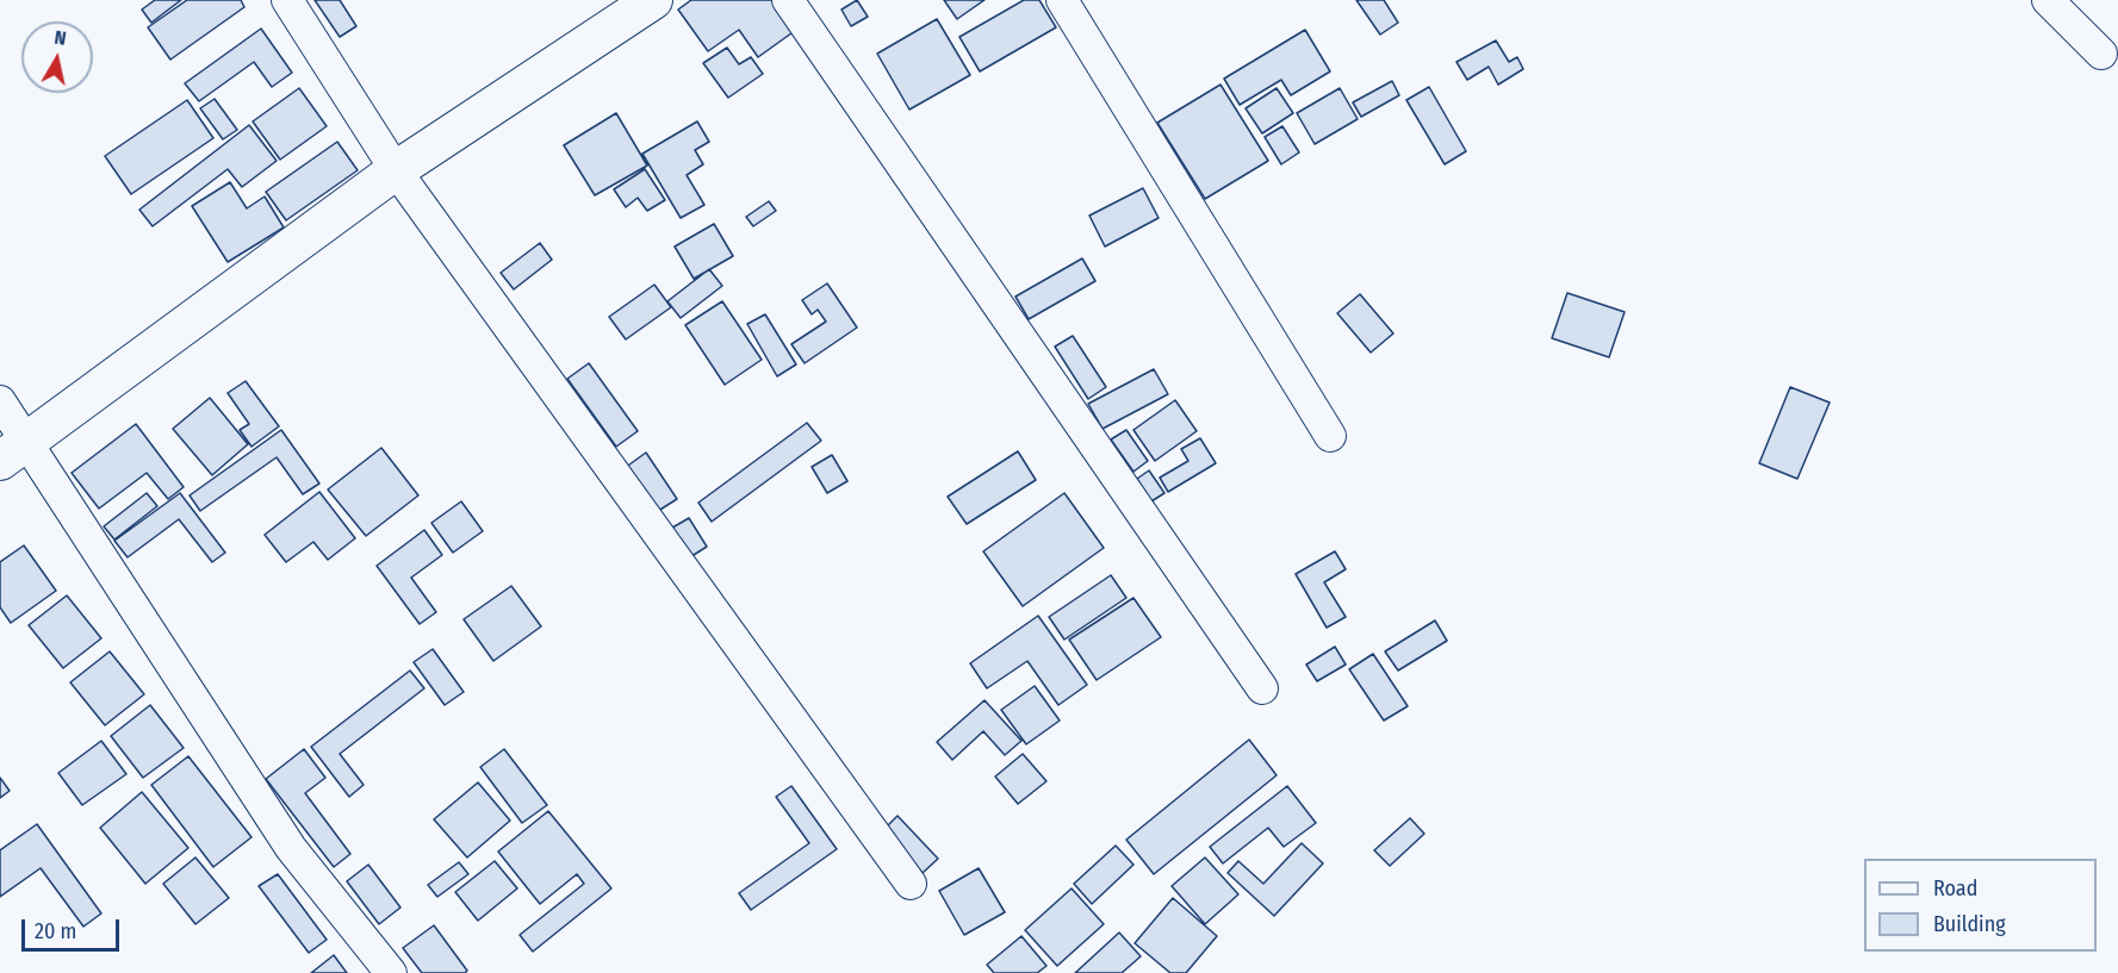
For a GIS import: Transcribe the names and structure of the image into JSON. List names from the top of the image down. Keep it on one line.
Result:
{"legend":["Road","Building"],"scale_bar":"20 m","north":"top"}
